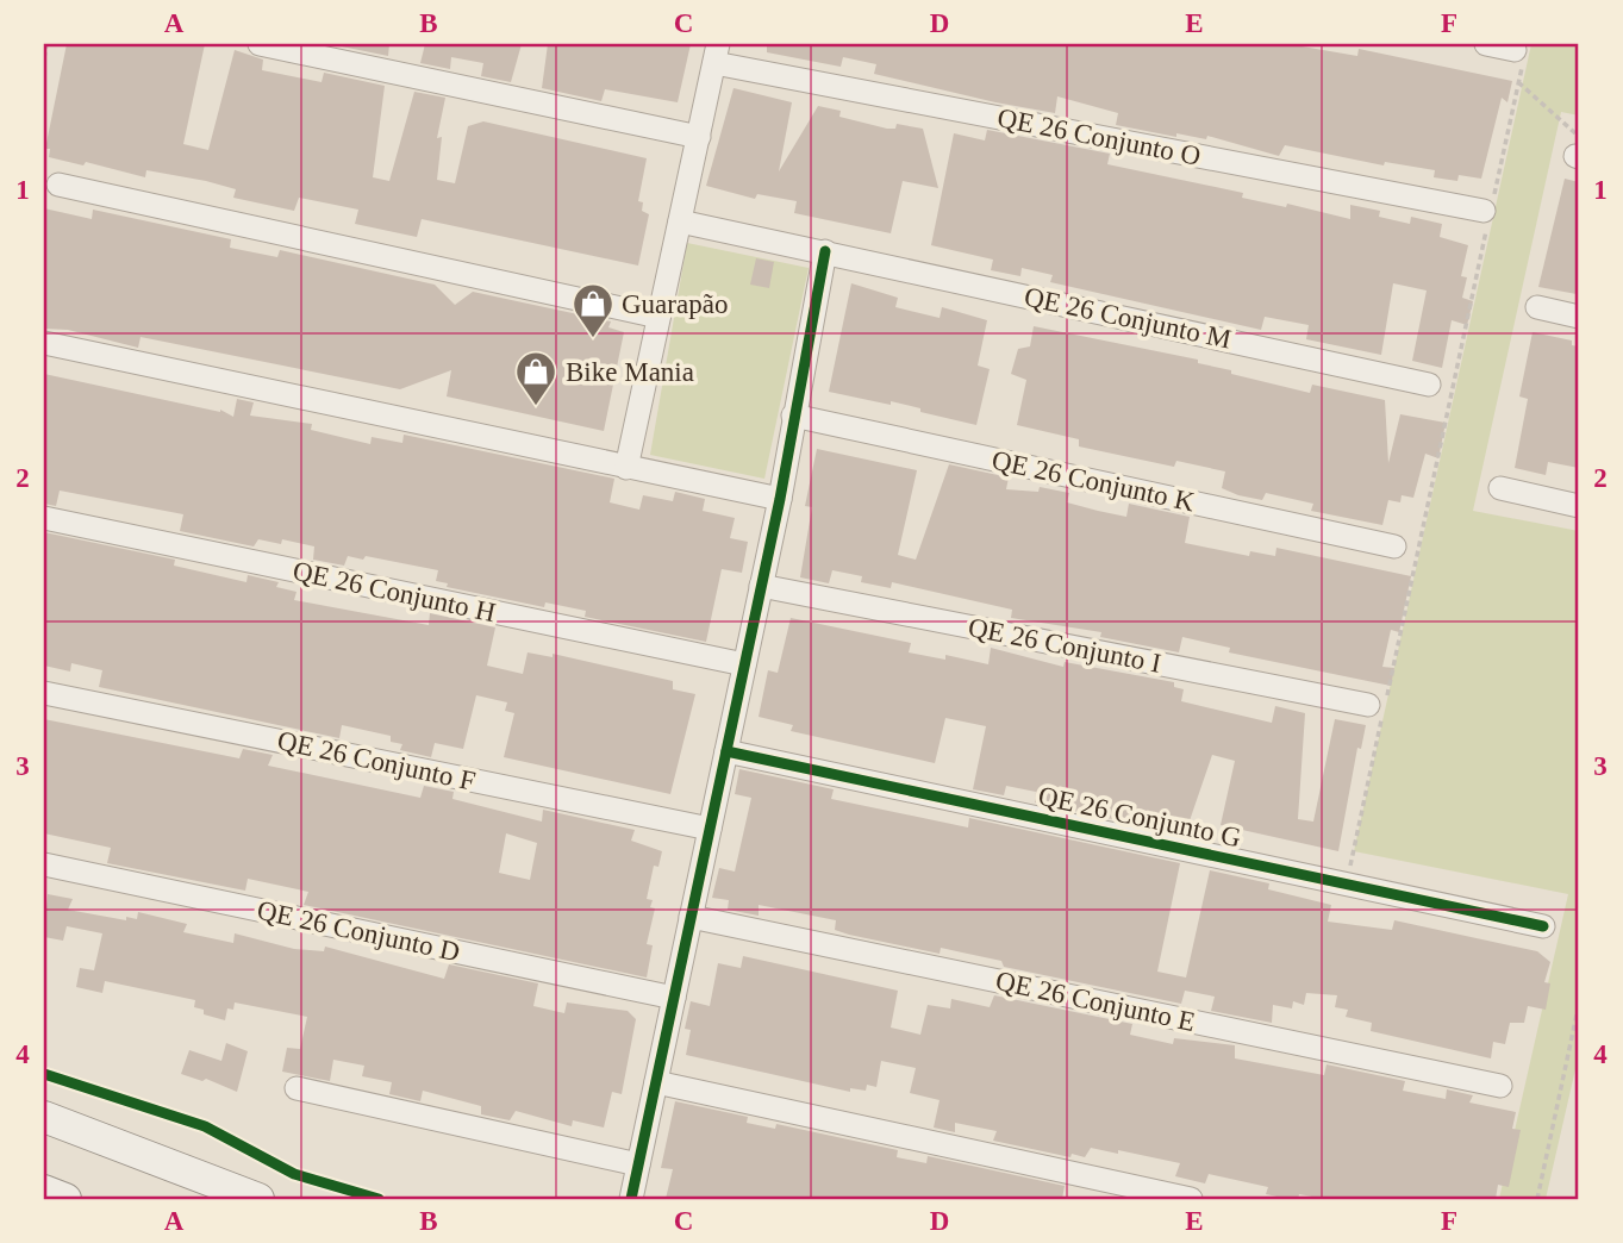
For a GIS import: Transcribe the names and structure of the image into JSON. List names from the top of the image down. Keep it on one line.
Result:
{"streets":{"street":["QE 26 Conjunto O","QE 26 Conjunto M","QE 26 Conjunto K","QE 26 Conjunto H","QE 26 Conjunto I","QE 26 Conjunto F","QE 26 Conjunto G","QE 26 Conjunto D","QE 26 Conjunto E"]},"places":{"shop":["Guarapão","Bike Mania"]},"grid":{"columns":["A","B","C","D","E","F"],"rows":["1","2","3","4"]}}
